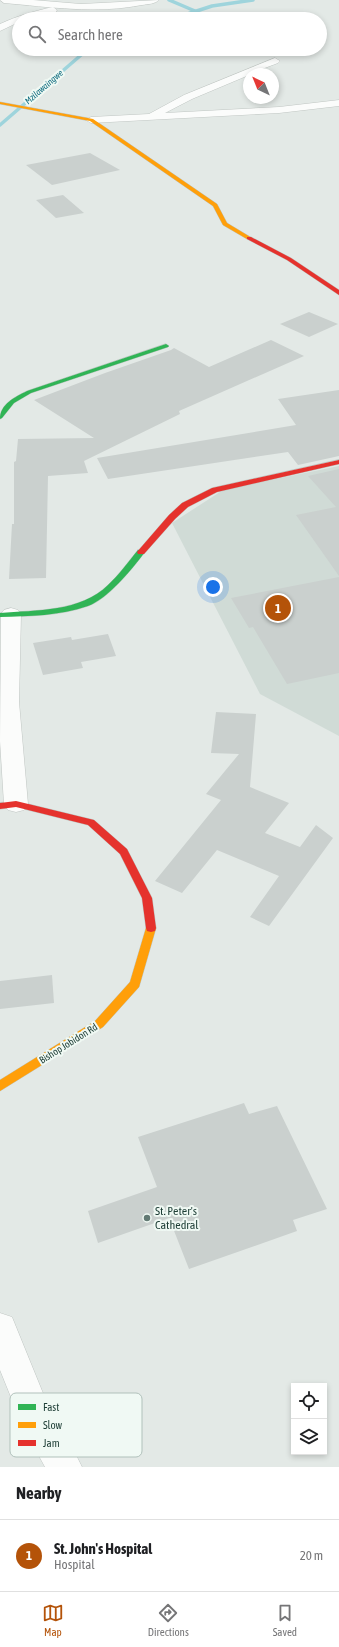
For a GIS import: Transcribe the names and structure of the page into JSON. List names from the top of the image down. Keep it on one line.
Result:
{"streets":{"street":["Bishop Jobidon Rd"]},"water":["Mzilawaingwe"],"places":["St. Peter's Cathedral"],"legend":["Fast","Slow","Jam"],"north":"top left","page":{"search":"Search here","pins":"1","heading":"Nearby","list":[{"mark":"1","name":"St. John's Hospital","note":"Hospital","value":"20 m"}],"nav":["Map","Directions","Saved"]}}
